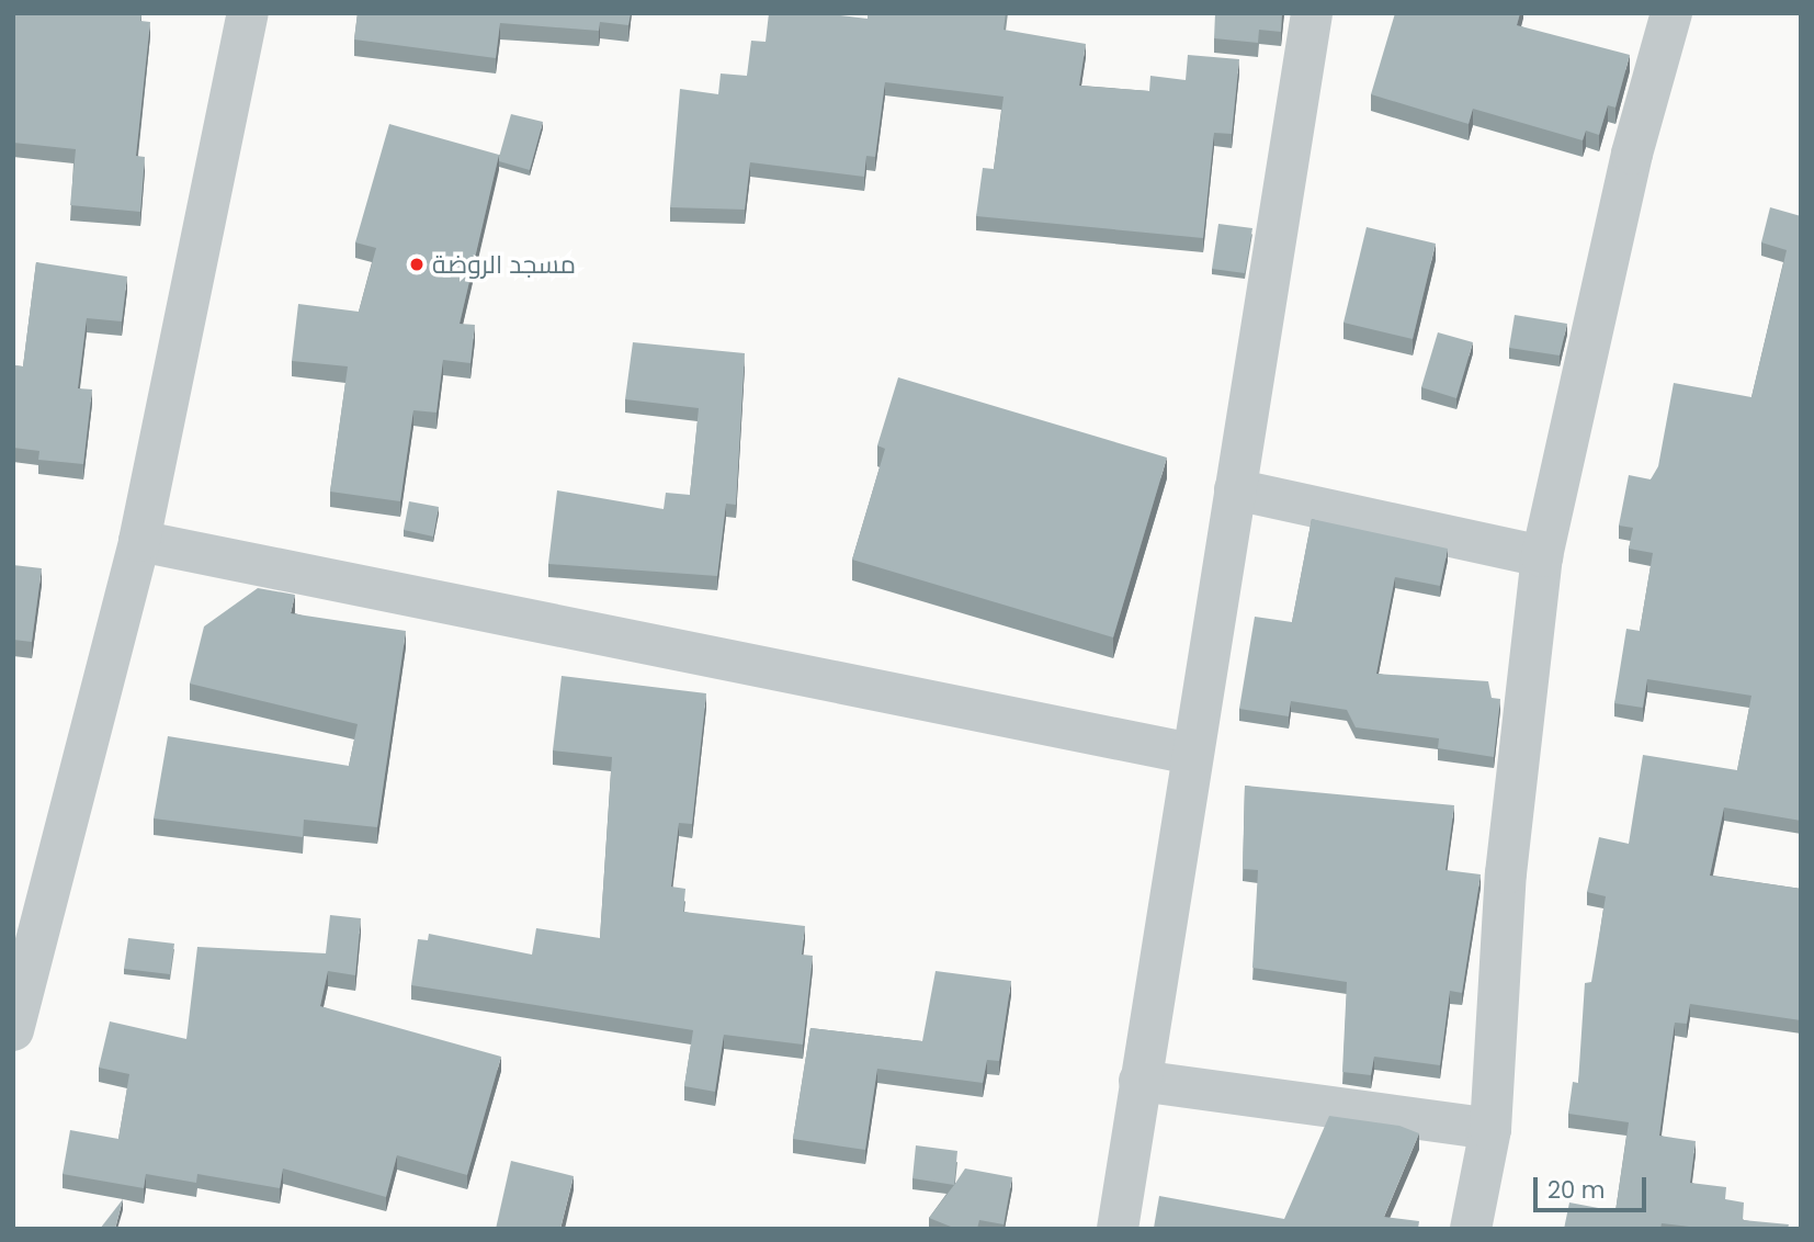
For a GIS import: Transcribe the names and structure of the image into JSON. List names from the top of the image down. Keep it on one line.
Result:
{"places":["مسجد الروضة"],"scale_bar":"20 m"}
